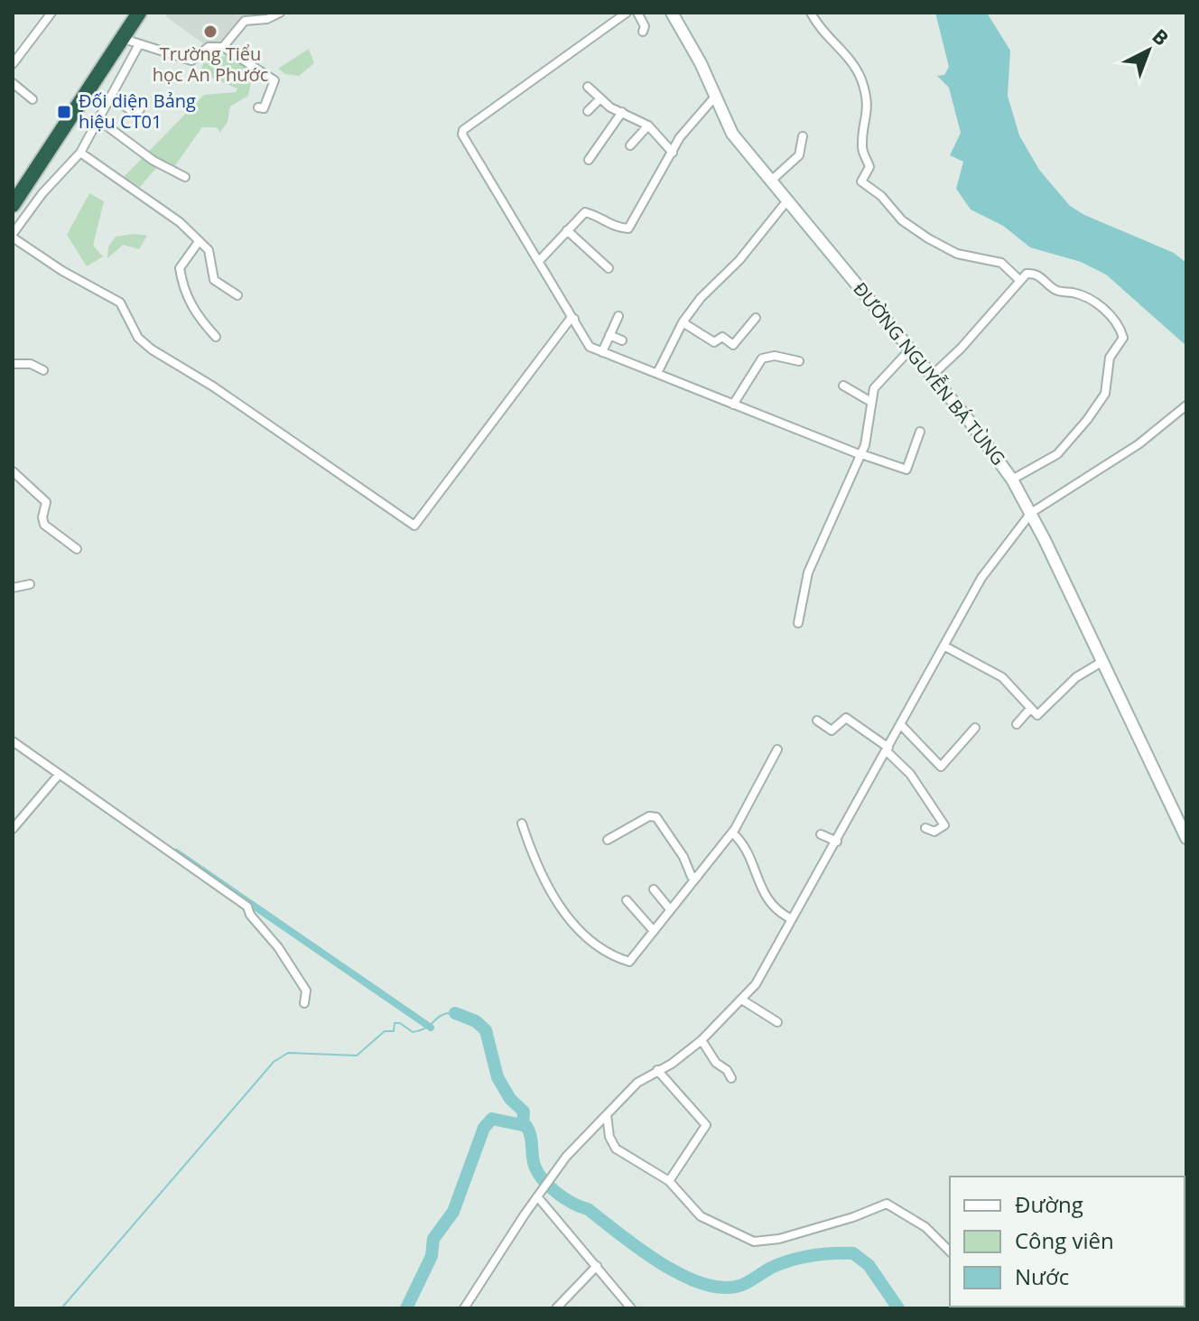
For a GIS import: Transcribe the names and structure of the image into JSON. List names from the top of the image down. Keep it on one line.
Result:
{"streets":{"main road":["ĐƯỜNG NGUYỄN BÁ TÙNG"]},"places":{"other":["Trường Tiểu học An Phước"],"transit":["Đối diện Bảng hiệu CT01"]},"legend":["Đường","Công viên","Nước"],"north":"top right"}
